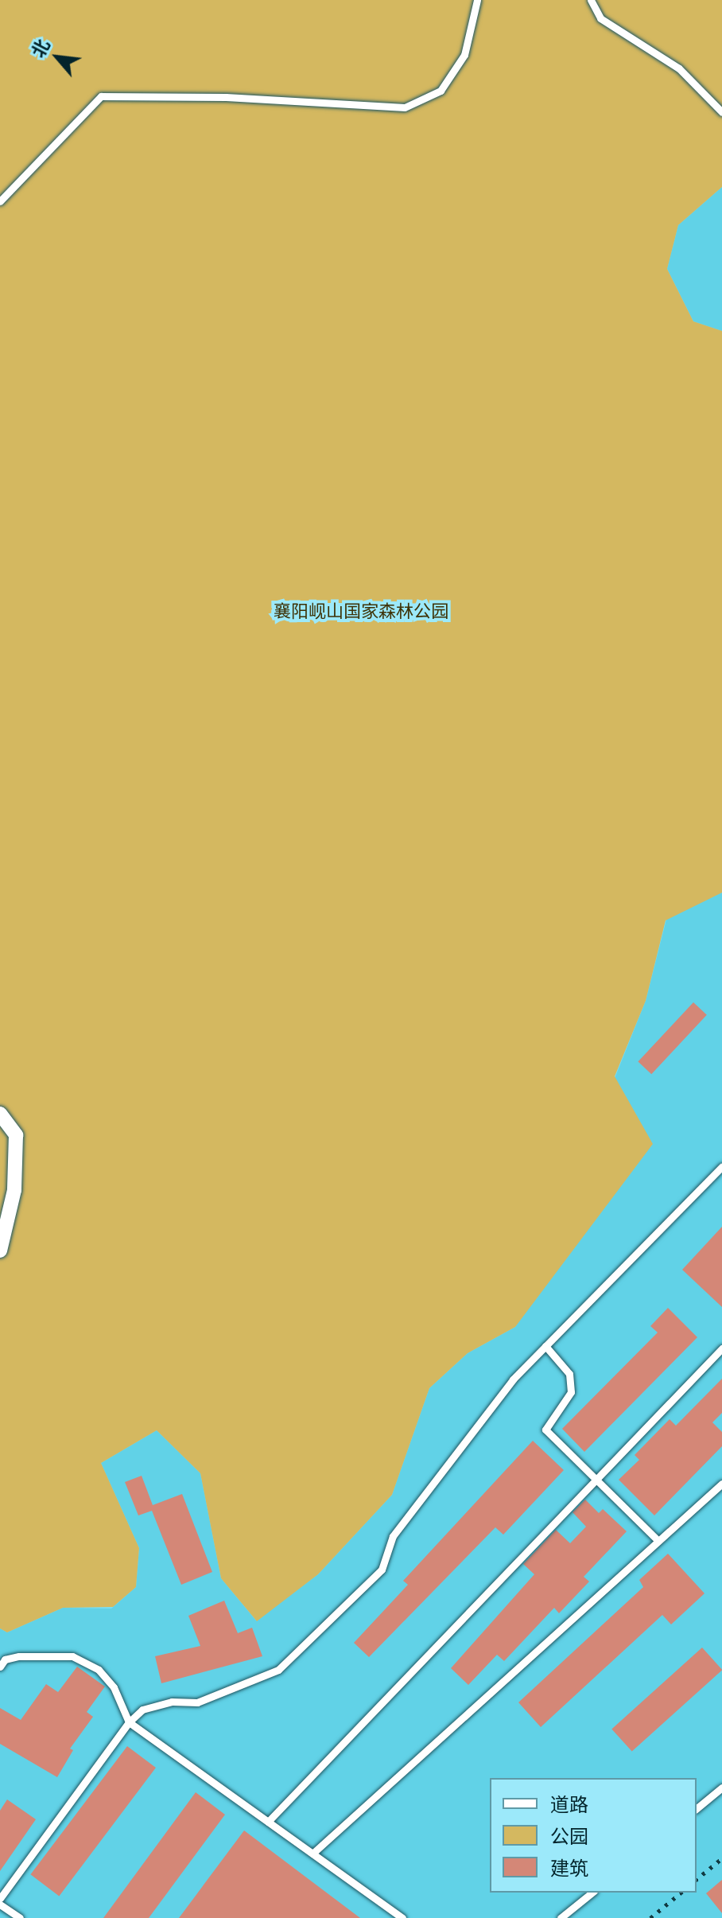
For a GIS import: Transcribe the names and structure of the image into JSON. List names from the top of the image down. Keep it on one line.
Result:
{"parks":["襄阳岘山国家森林公园"],"legend":["道路","公园","建筑"],"north":"top left"}
